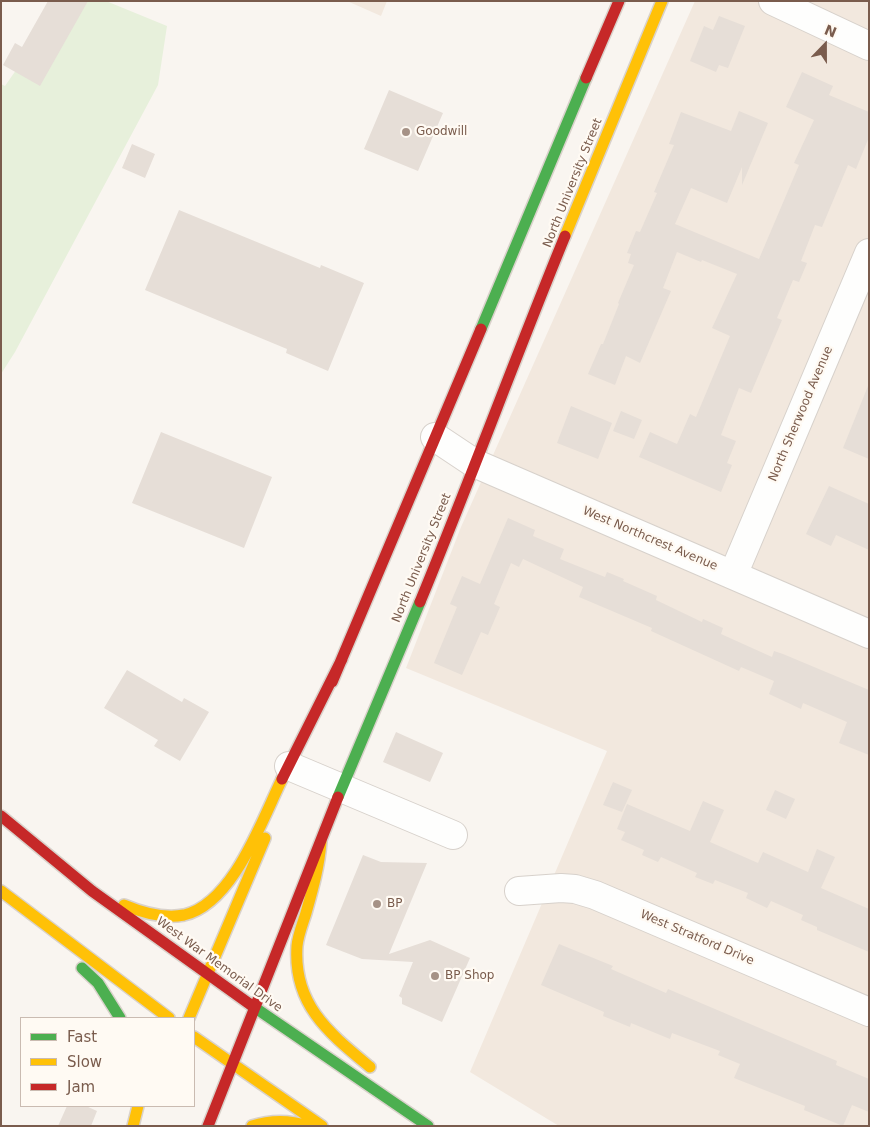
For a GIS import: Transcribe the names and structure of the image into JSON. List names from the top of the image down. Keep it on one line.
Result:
{"streets":{"main road":["North University Street","West War Memorial Drive"],"street":["North Sherwood Avenue","West Northcrest Avenue","West Stratford Drive"]},"crossings":[["North University Street","West Northcrest Avenue"],["North University Street","West War Memorial Drive"],["North Sherwood Avenue","West Northcrest Avenue"]],"places":["Goodwill","BP","BP Shop"],"legend":["Fast","Slow","Jam"],"north":"top"}
